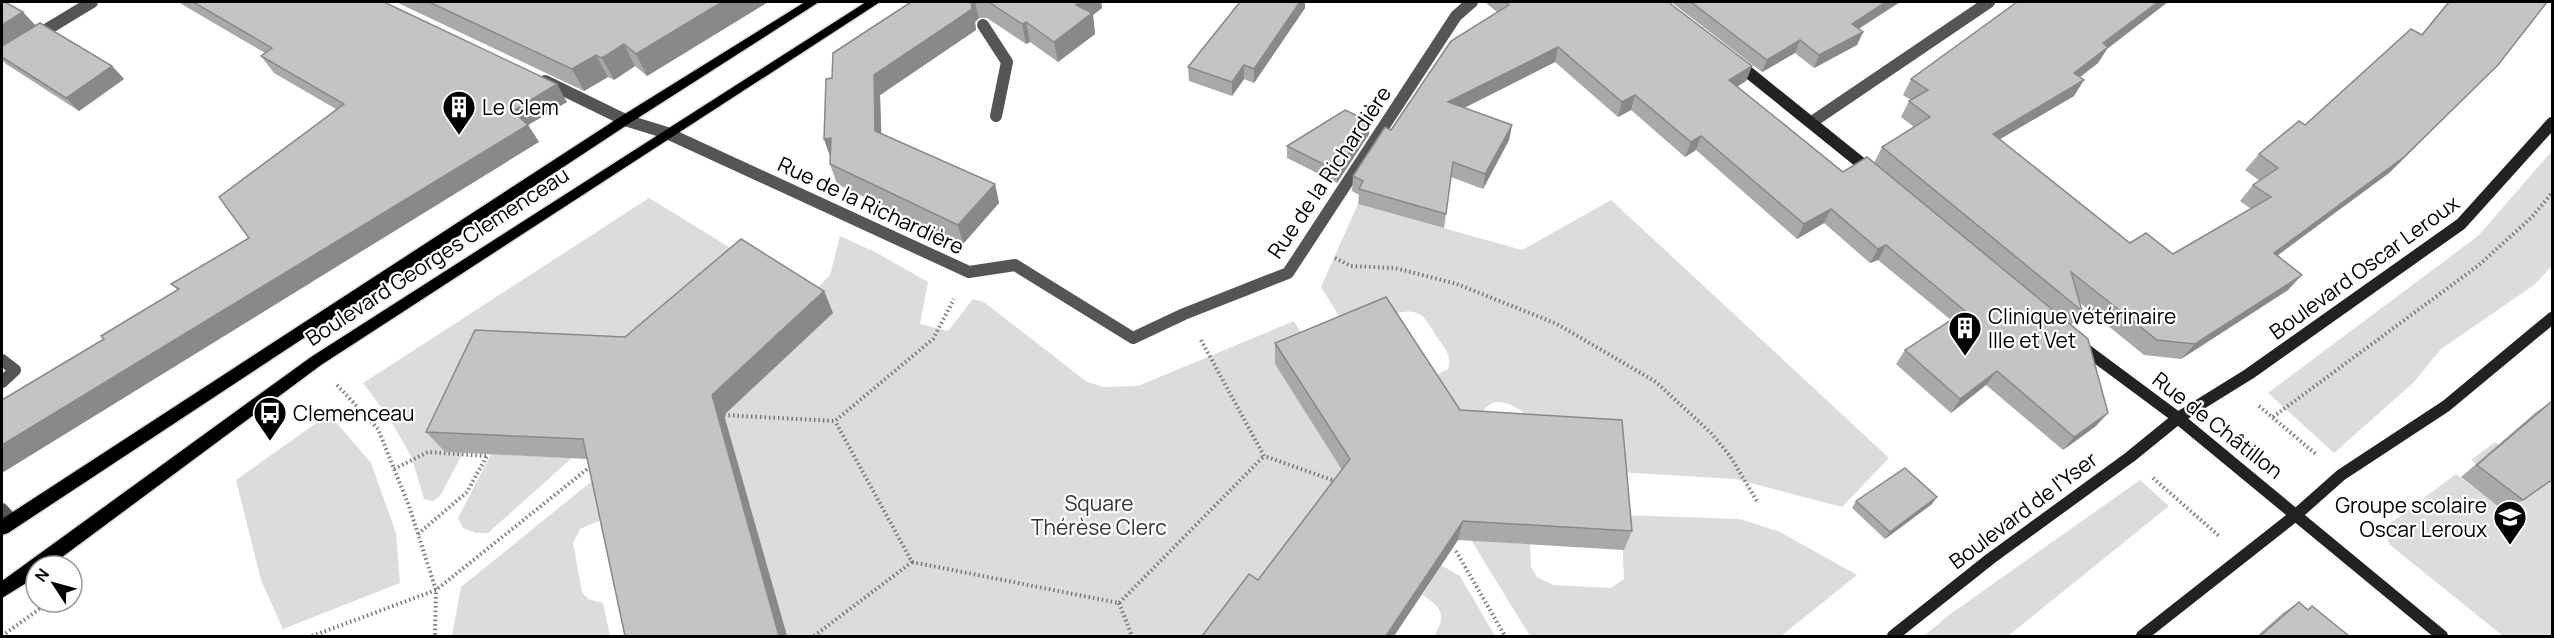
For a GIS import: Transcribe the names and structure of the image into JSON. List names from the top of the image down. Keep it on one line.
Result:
{"streets":{"main road":["Boulevard Georges Clemenceau","Boulevard Oscar Leroux","Rue de Châtillon","Boulevard de l'Yser"],"street":["Rue de la Richardière"]},"crossings":[["Rue de la Richardière","Boulevard Georges Clemenceau"],["Boulevard Oscar Leroux","Rue de Châtillon"],["Boulevard Oscar Leroux","Boulevard de l'Yser"],["Rue de Châtillon","Boulevard de l'Yser"]],"parks":["Square Thérèse Clerc"],"places":{"building":["Le Clem","Clinique vétérinaire Ille et Vet"],"bus stop":["Clemenceau"],"school or university":["Groupe scolaire Oscar Leroux"]},"north":"top left"}
